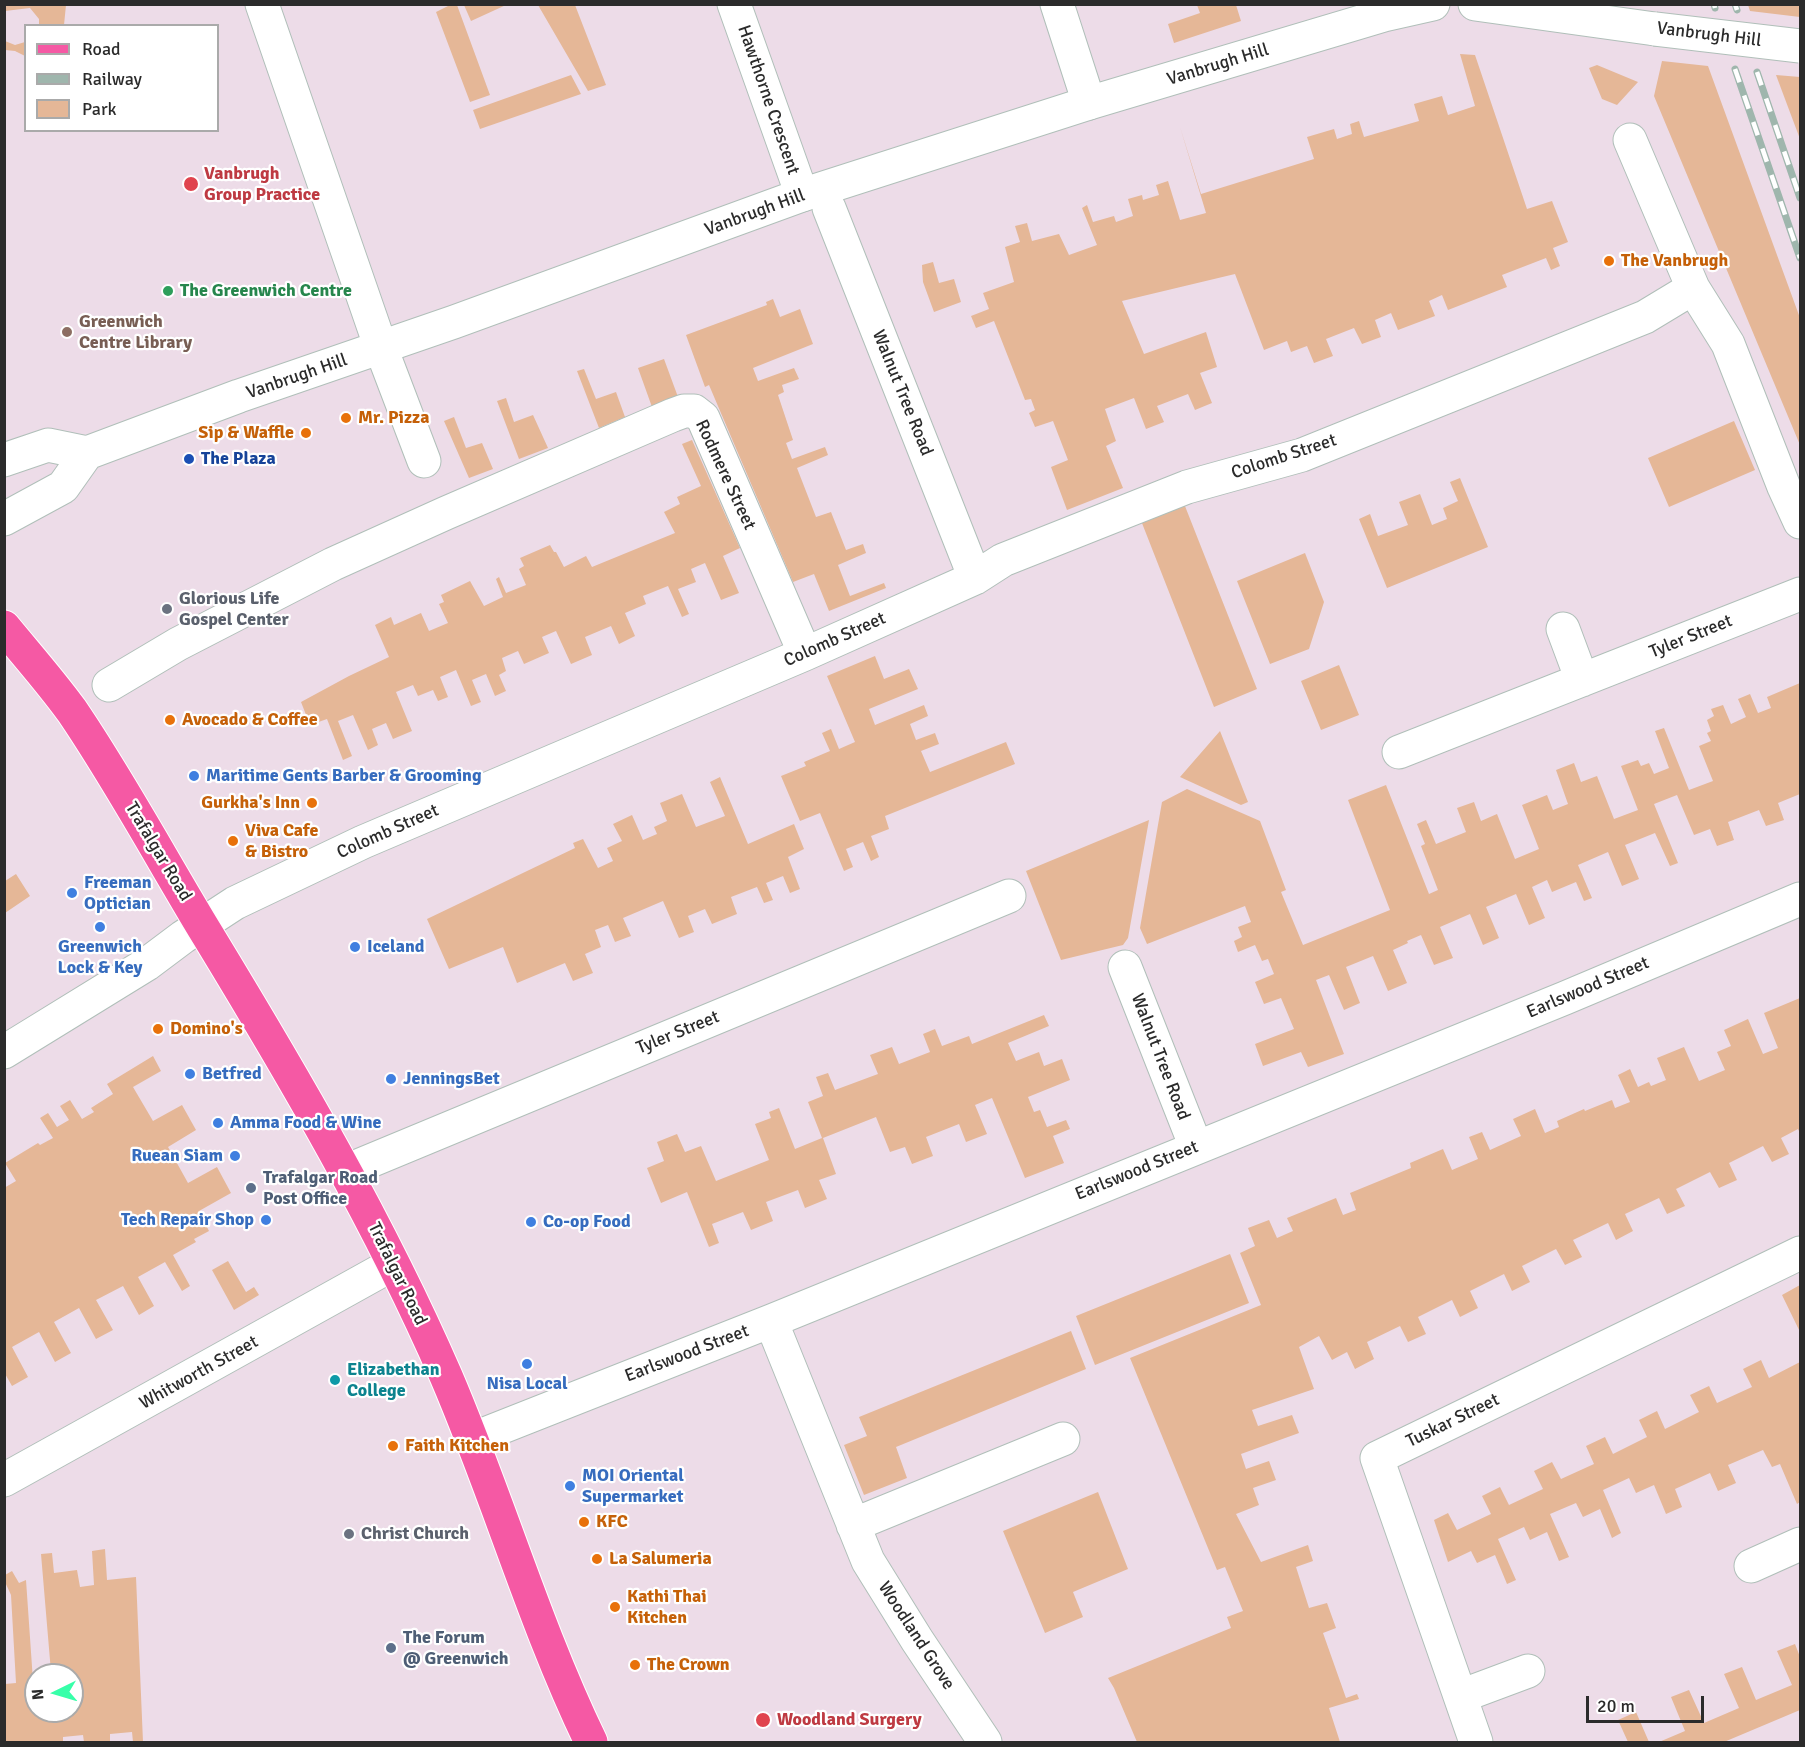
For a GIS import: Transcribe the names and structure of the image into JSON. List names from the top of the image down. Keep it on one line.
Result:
{"streets":{"main road":["Trafalgar Road"],"street":["Vanbrugh Hill","Hawthorne Crescent","Walnut Tree Road","Colomb Street","Rodmere Street","Tyler Street","Earlswood Street","Whitworth Street","Tuskar Street","Woodland Grove"]},"crossings":[["Vanbrugh Hill","Hawthorne Crescent"],["Vanbrugh Hill","Walnut Tree Road"],["Hawthorne Crescent","Walnut Tree Road"],["Walnut Tree Road","Colomb Street"],["Walnut Tree Road","Earlswood Street"],["Colomb Street","Rodmere Street"],["Colomb Street","Trafalgar Road"],["Tyler Street","Trafalgar Road"],["Trafalgar Road","Earlswood Street"],["Trafalgar Road","Whitworth Street"],["Earlswood Street","Woodland Grove"]],"places":["Vanbrugh Group Practice","The Vanbrugh","The Greenwich Centre","Greenwich Centre Library","Mr. Pizza","Sip & Waffle","The Plaza","Glorious Life Gospel Center","Avocado & Coffee","Maritime Gents Barber & Grooming","Gurkha's Inn","Viva Cafe & Bistro","Freeman Optician","Greenwich Lock & Key","Iceland","Domino's","Betfred","JenningsBet","Amma Food & Wine","Ruean Siam","Trafalgar Road Post Office","Tech Repair Shop","Co-op Food","Nisa Local","Elizabethan College","Faith Kitchen","MOI Oriental Supermarket","KFC","Christ Church","La Salumeria","Kathi Thai Kitchen","The Forum @ Greenwich","The Crown","Woodland Surgery"],"legend":["Road","Railway","Park"],"scale_bar":"20 m","north":"left"}
